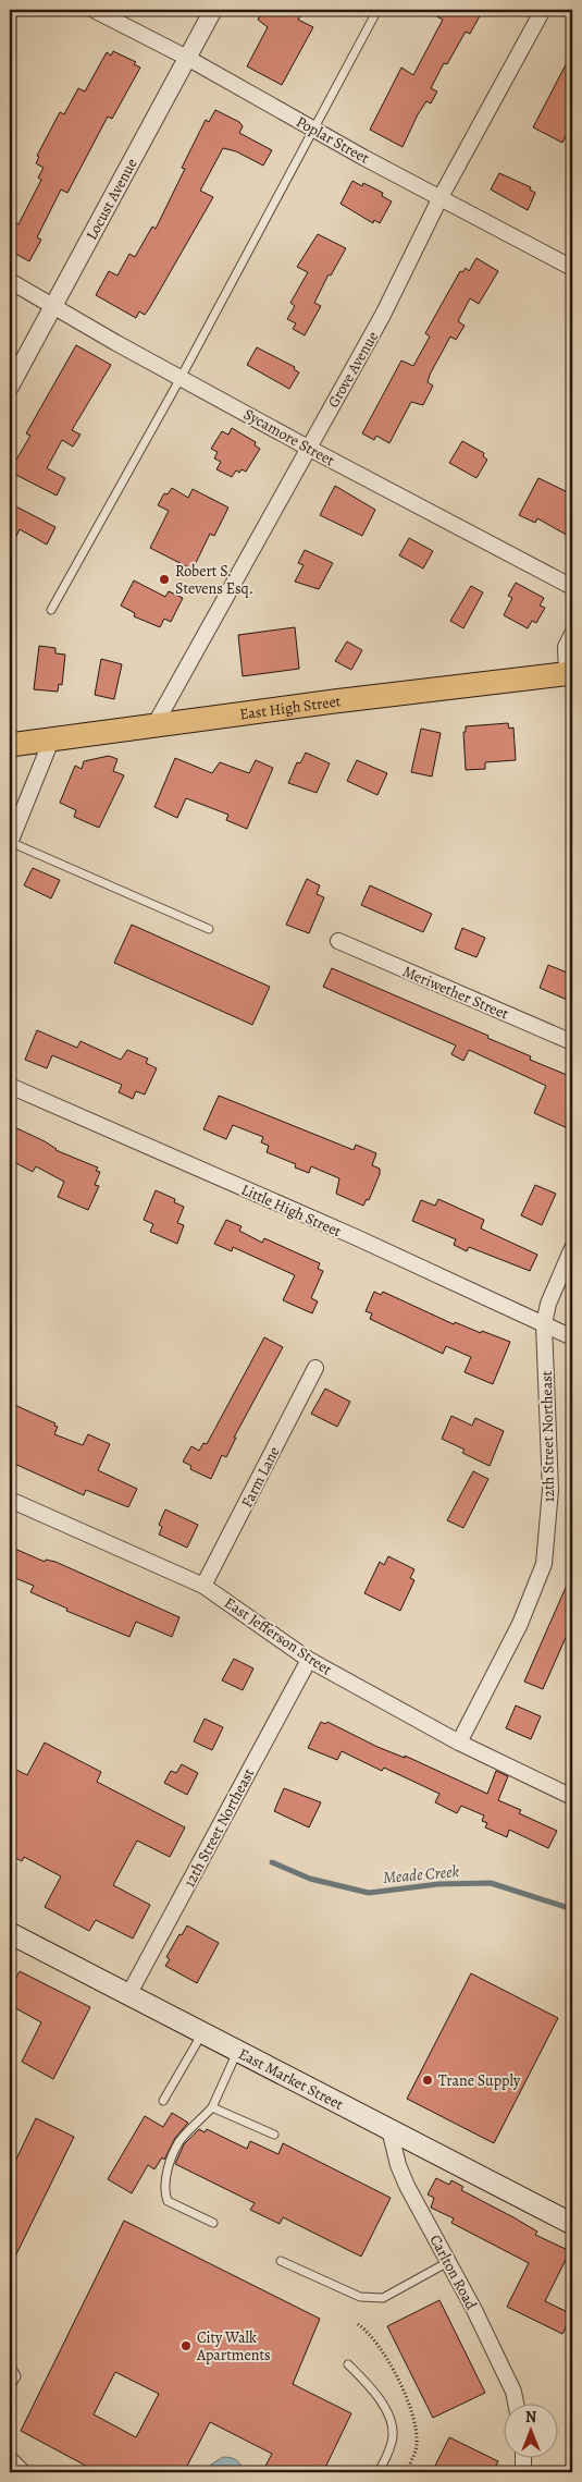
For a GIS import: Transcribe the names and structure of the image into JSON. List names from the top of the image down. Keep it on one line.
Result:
{"streets":{"main road":["East High Street","East Market Street"],"street":["Poplar Street","Locust Avenue","Grove Avenue","Sycamore Street","Meriwether Street","Little High Street","12th Street Northeast","Farm Lane","East Jefferson Street","Carlton Road"]},"crossings":[["Poplar Street","Locust Avenue"],["Poplar Street","Grove Avenue"],["Locust Avenue","Sycamore Street"],["Grove Avenue","Sycamore Street"],["Grove Avenue","East High Street"],["Little High Street","12th Street Northeast"],["12th Street Northeast","East Jefferson Street"],["12th Street Northeast","East Market Street"],["Farm Lane","East Jefferson Street"],["East Market Street","Carlton Road"]],"water":["Meade Creek"],"places":["Robert S. Stevens Esq.","Trane Supply","City Walk Apartments"],"north":"top"}
